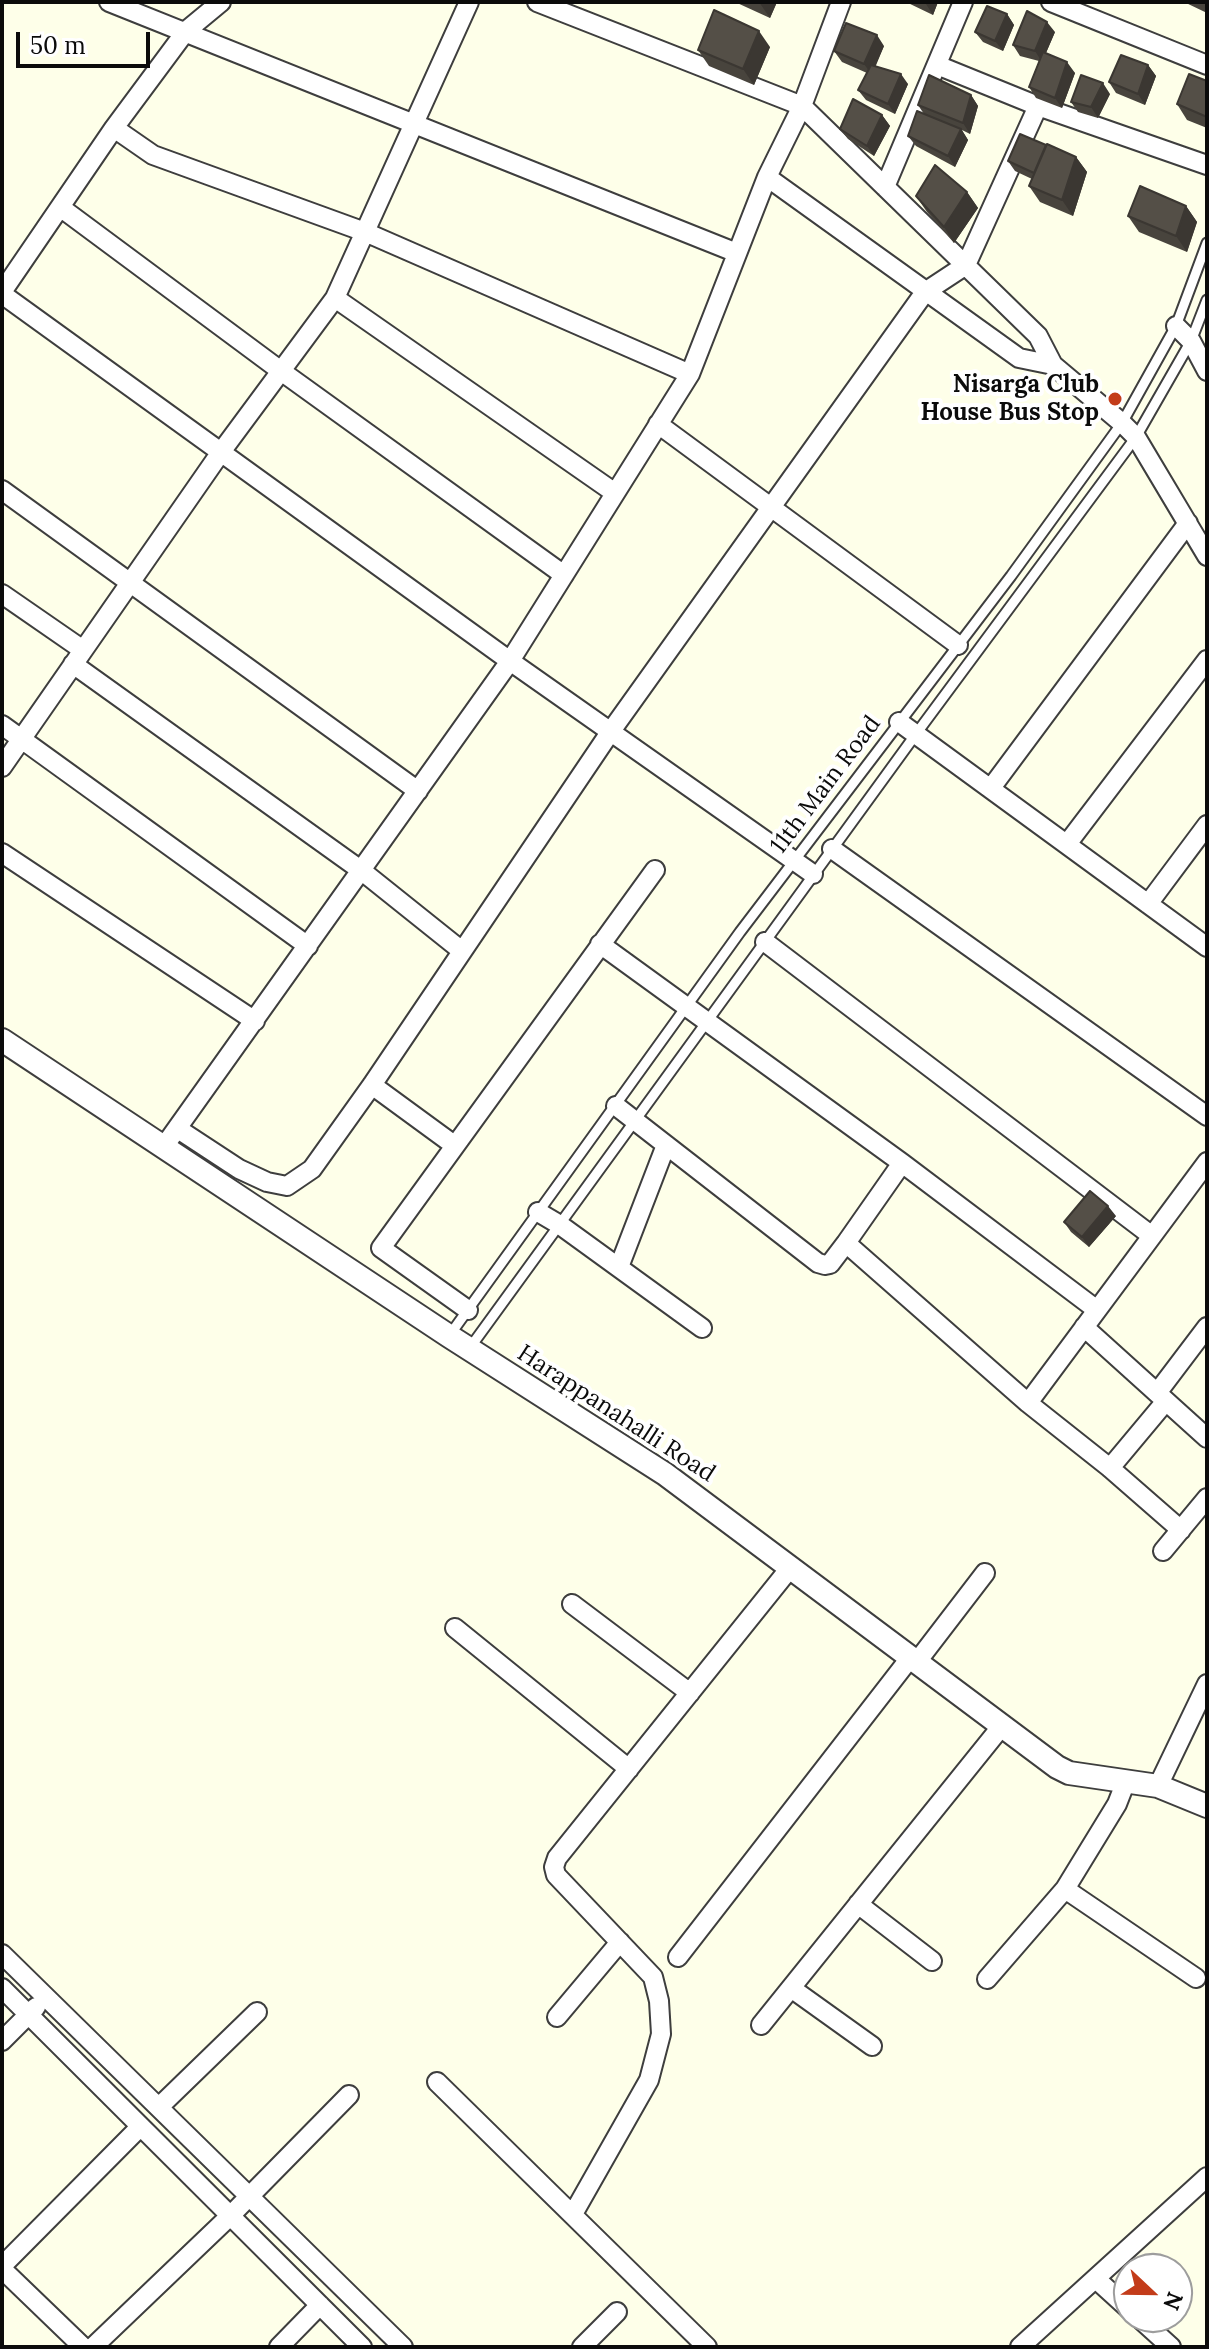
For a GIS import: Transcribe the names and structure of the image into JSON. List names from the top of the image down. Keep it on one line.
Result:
{"streets":{"street":["Harappanahalli Road"],"lane":["11th Main Road"]},"crossings":[["11th Main Road","Harappanahalli Road"]],"places":["Nisarga Club House Bus Stop"],"scale_bar":"50 m","north":"right"}
